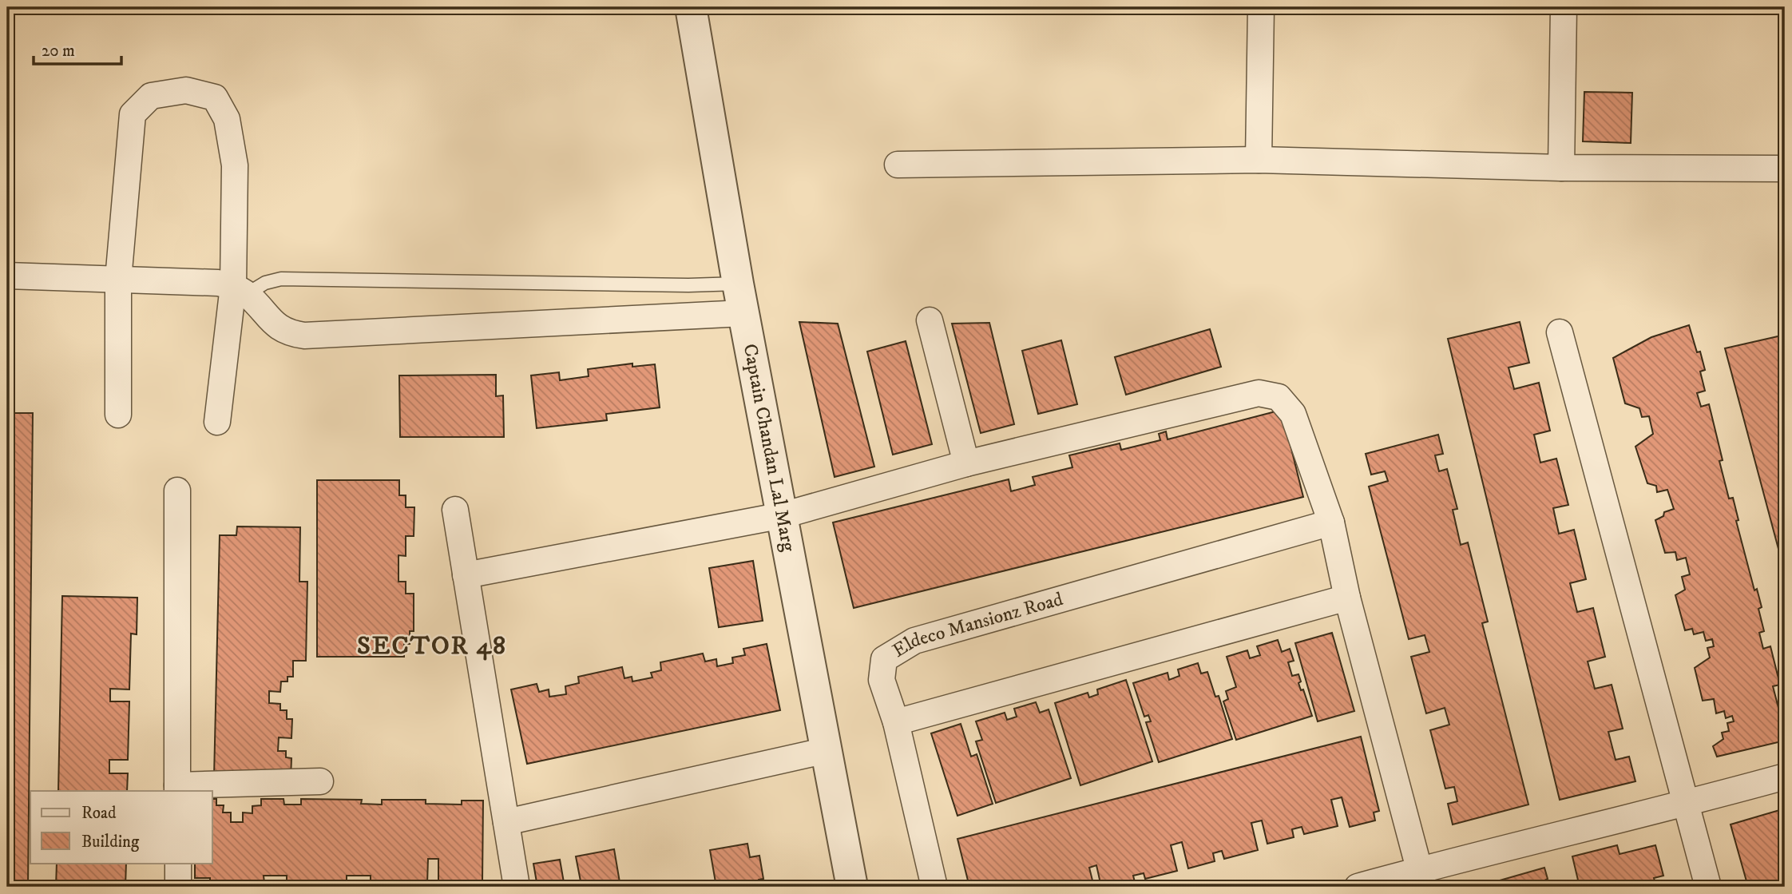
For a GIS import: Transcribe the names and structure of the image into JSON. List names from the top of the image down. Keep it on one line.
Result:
{"streets":{"street":["Captain Chandan Lal Marg","Eldeco Mansionz Road"]},"districts":["SECTOR 48"],"legend":["Road","Building"],"scale_bar":"20 m"}
